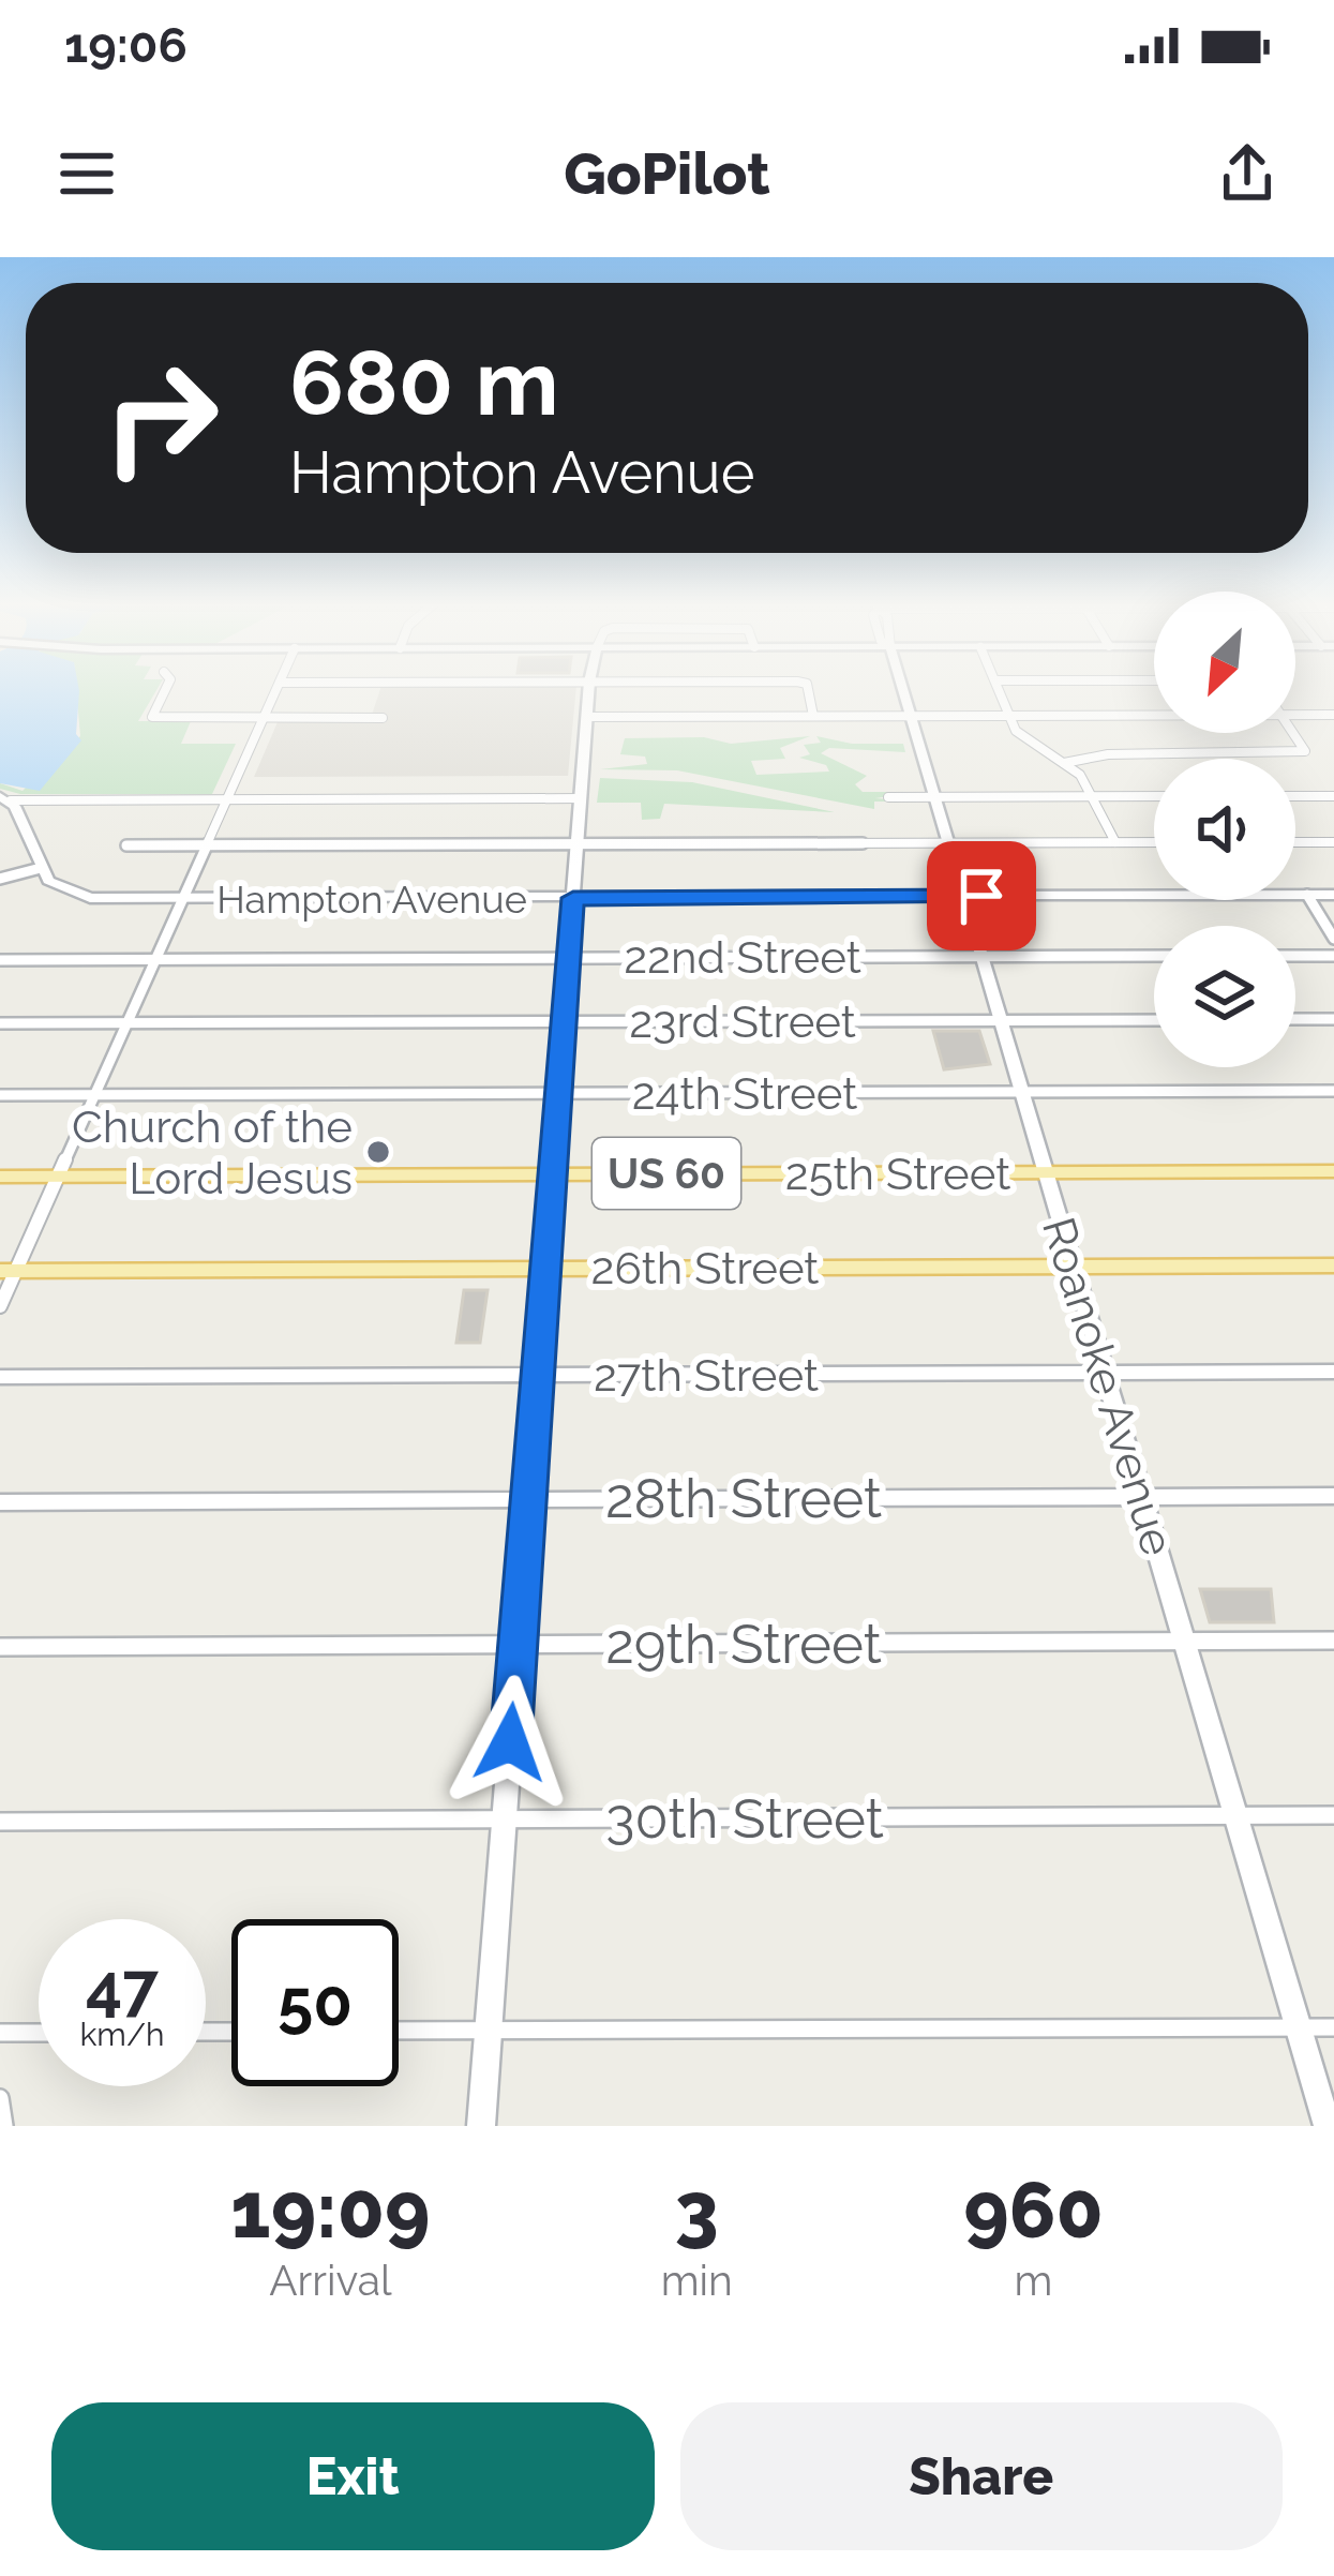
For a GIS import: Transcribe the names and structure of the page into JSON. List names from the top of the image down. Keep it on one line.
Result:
{"streets":{"main road":["US 60","25th Street","26th Street"],"street":["Hampton Avenue","22nd Street","23rd Street","24th Street","27th Street","Roanoke Avenue","28th Street","29th Street","30th Street"]},"crossings":[["Hampton Avenue","Roanoke Avenue"],["22nd Street","Roanoke Avenue"],["23rd Street","Roanoke Avenue"],["24th Street","Roanoke Avenue"],["25th Street","Roanoke Avenue"],["26th Street","Roanoke Avenue"],["27th Street","Roanoke Avenue"],["Roanoke Avenue","28th Street"],["Roanoke Avenue","29th Street"],["Roanoke Avenue","30th Street"]],"places":["Church of the Lord Jesus"],"north":"bottom left","page":{"status":"19:06","header":"GoPilot","turn":["680 m","Hampton Avenue"],"speed":"47 km/h","limit":"50","eta":["19:09","Arrival","3","min","960","m"],"buttons":["Exit","Share"]}}
